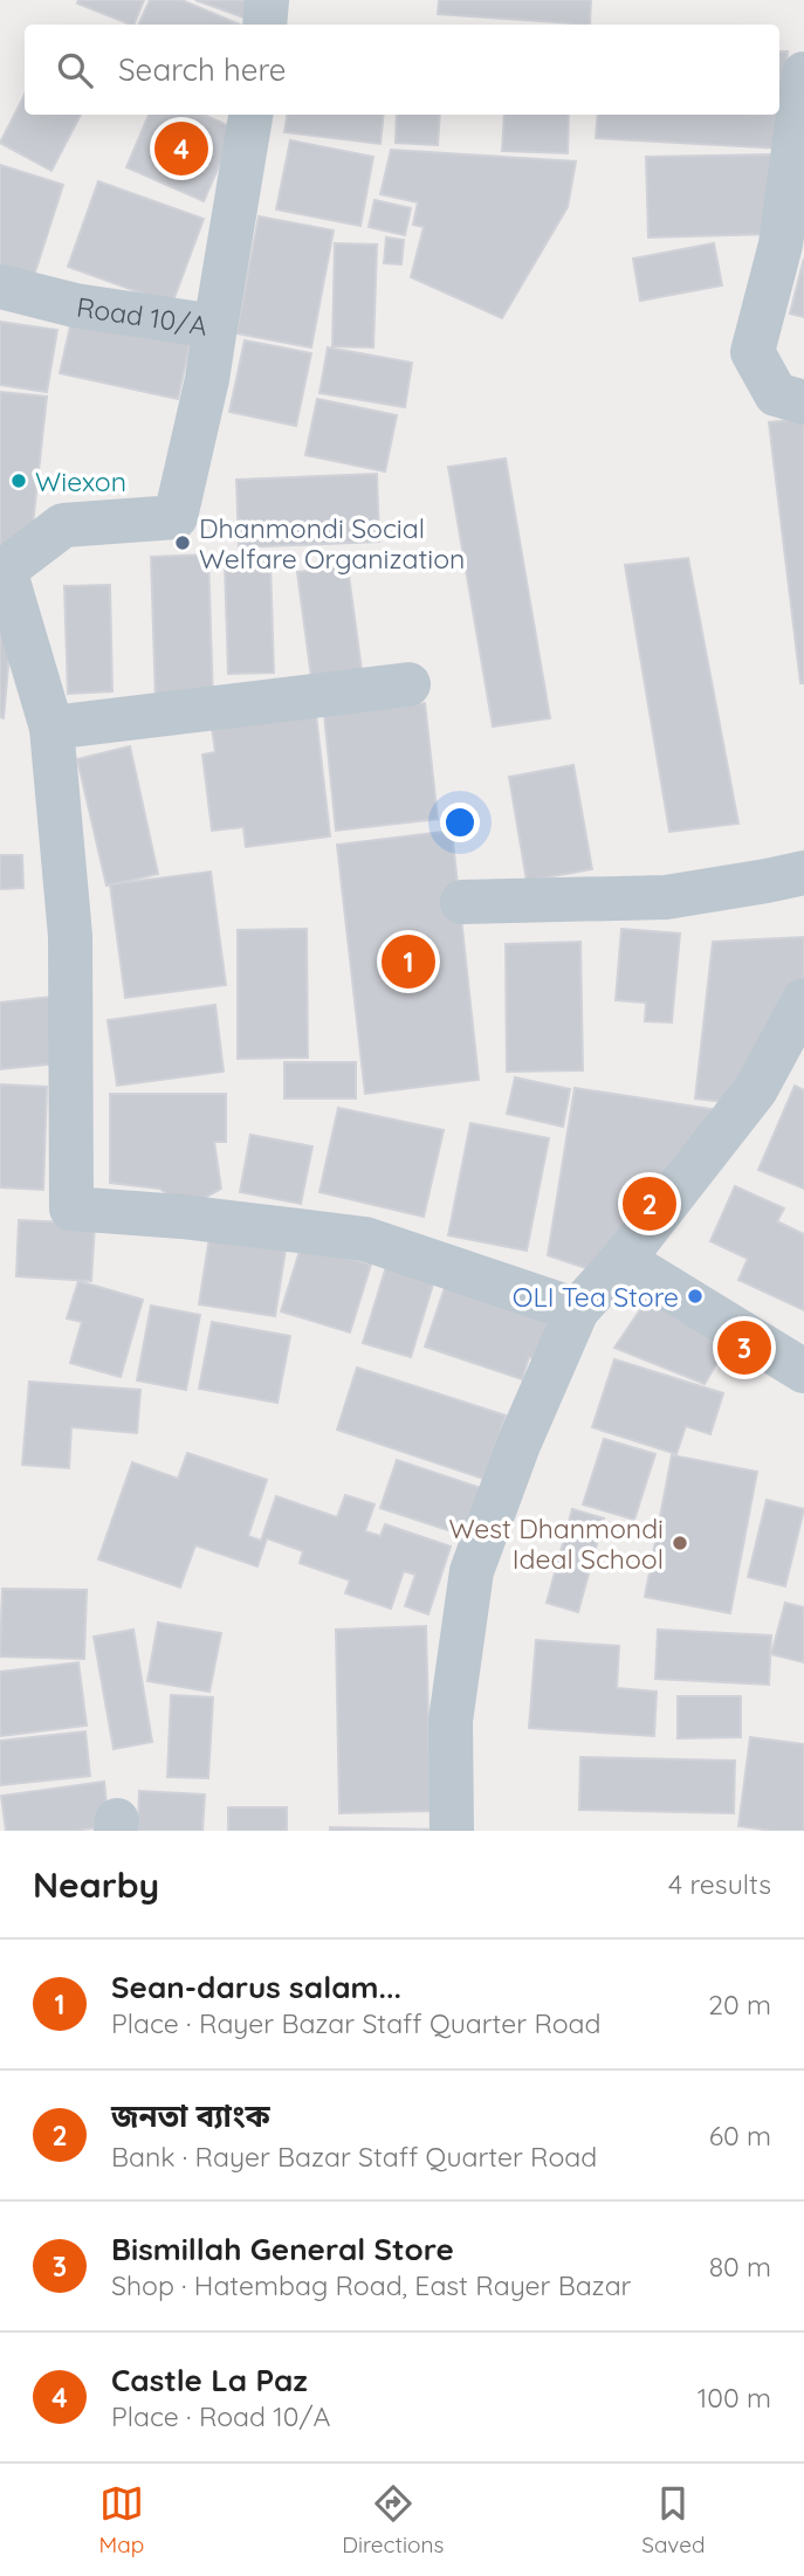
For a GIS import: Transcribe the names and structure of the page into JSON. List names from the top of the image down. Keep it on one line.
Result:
{"streets":{"street":["Road 10/A"]},"places":["Wiexon","Dhanmondi Social Welfare Organization","OLI Tea Store","West Dhanmondi Ideal School"],"page":{"search":"Search here","pins":["4","1","2","3"],"heading":["Nearby","4 results"],"list":[{"mark":"1","name":"Sean-darus salam...","note":"Place · Rayer Bazar Staff Quarter Road","value":"20 m"},{"mark":"2","name":"জনতা ব্যাংক","note":"Bank · Rayer Bazar Staff Quarter Road","value":"60 m"},{"mark":"3","name":"Bismillah General Store","note":"Shop · Hatembag Road, East Rayer Bazar","value":"80 m"},{"mark":"4","name":"Castle La Paz","note":"Place · Road 10/A","value":"100 m"}],"nav":["Map","Directions","Saved"]}}
